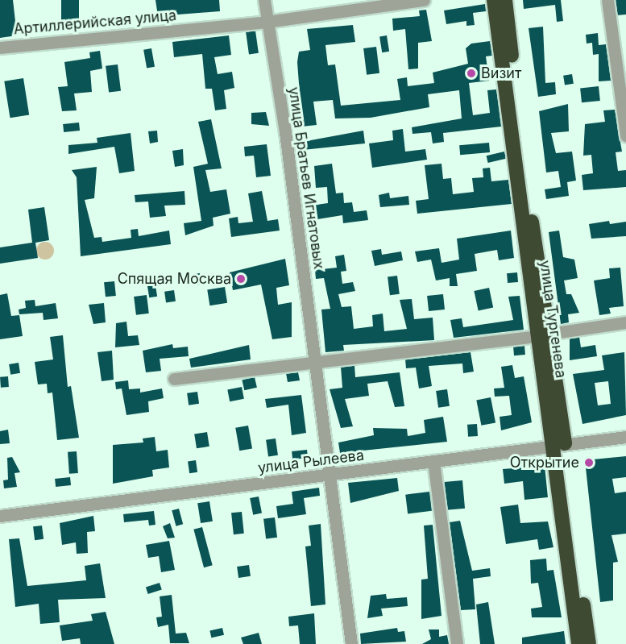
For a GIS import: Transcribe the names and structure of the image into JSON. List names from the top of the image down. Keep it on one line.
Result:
{"streets":{"highway":["улица Тургенева"],"street":["Артиллерийская улица","улица Братьев Игнатовых","улица Рылеева"]},"crossings":[["Артиллерийская улица","улица Братьев Игнатовых"],["улица Братьев Игнатовых","улица Рылеева"],["улица Тургенева","улица Рылеева"]],"places":["Визит","Спящая Москва","Открытие"]}
